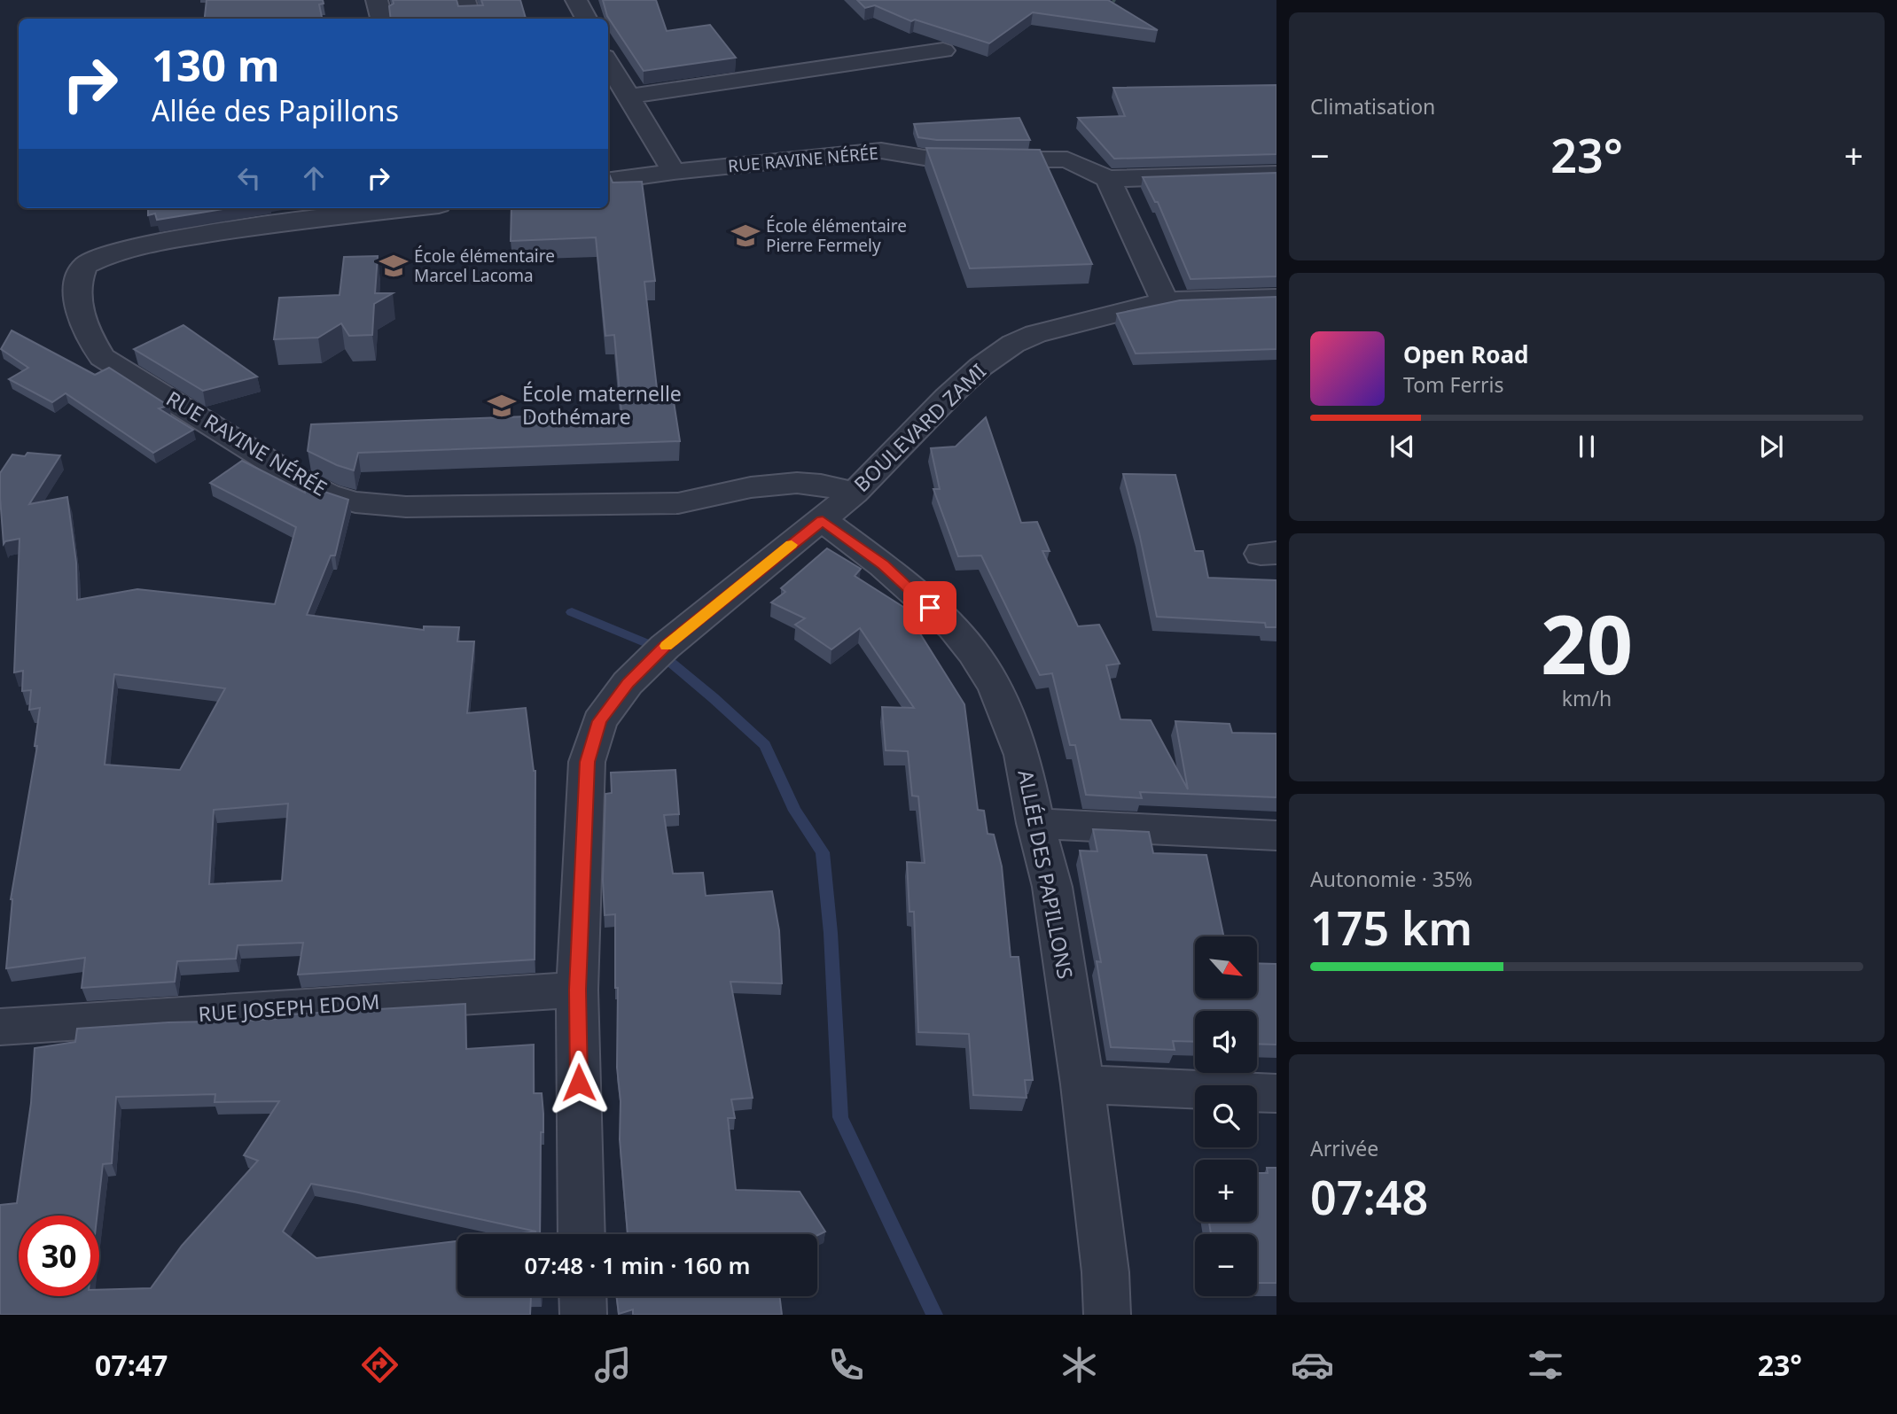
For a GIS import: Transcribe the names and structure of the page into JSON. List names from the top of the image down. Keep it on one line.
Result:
{"streets":{"street":["RUE RAVINE NÉRÉE","BOULEVARD ZAMI","ALLÉE DES PAPILLONS","RUE JOSEPH EDOM"]},"crossings":[["RUE RAVINE NÉRÉE","BOULEVARD ZAMI"],["BOULEVARD ZAMI","ALLÉE DES PAPILLONS"],["BOULEVARD ZAMI","RUE JOSEPH EDOM"]],"places":{"school or university":["École élémentaire Pierre Fermely","École élémentaire Marcel Lacoma","École maternelle Dothémare"]},"north":"bottom right","page":{"tile":["Climatisation",["20","km/h"],["Autonomie · 35%","175 km"],["Arrivée","07:48"]],"turn":["130 m","Allée des Papillons"],"heat":["−","23°","+"],"song":["Open Road","Tom Ferris"],"map_buttons":["+","−"],"limit":"30","trip":"07:48 · 1 min · 160 m","tabs":["07:47","23°"]}}
